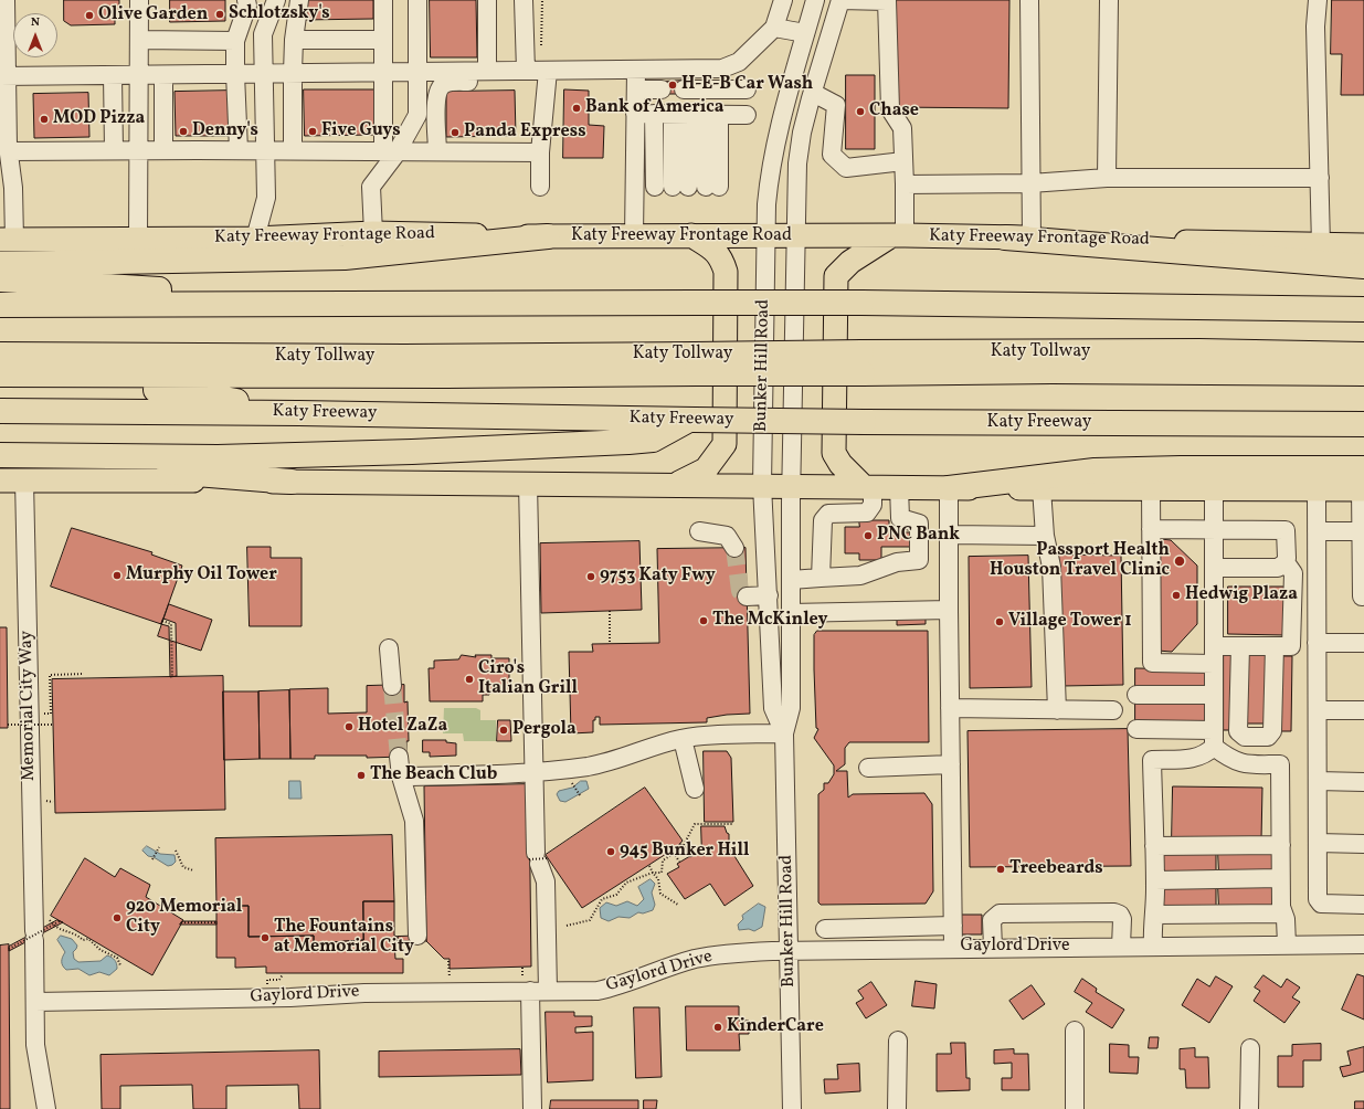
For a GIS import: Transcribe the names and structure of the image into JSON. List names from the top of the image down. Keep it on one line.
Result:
{"streets":{"highway":["Katy Tollway","Katy Freeway"],"main road":["Katy Freeway Frontage Road"],"street":["Bunker Hill Road","Memorial City Way","Gaylord Drive"]},"crossings":[["Katy Freeway Frontage Road","Bunker Hill Road"],["Bunker Hill Road","Gaylord Drive"],["Memorial City Way","Gaylord Drive"]],"places":["Schlotzsky's","Olive Garden","H-E-B Car Wash","Bank of America","Chase","MOD Pizza","Denny's","Five Guys","Panda Express","PNC Bank","Passport Health Houston Travel Clinic","Murphy Oil Tower","9753 Katy Fwy","Hedwig Plaza","The McKinley","Village Tower 1","Ciro's Italian Grill","Hotel ZaZa","Pergola","The Beach Club","945 Bunker Hill","Treebeards","920 Memorial City","The Fountains at Memorial City","KinderCare"],"north":"top"}
